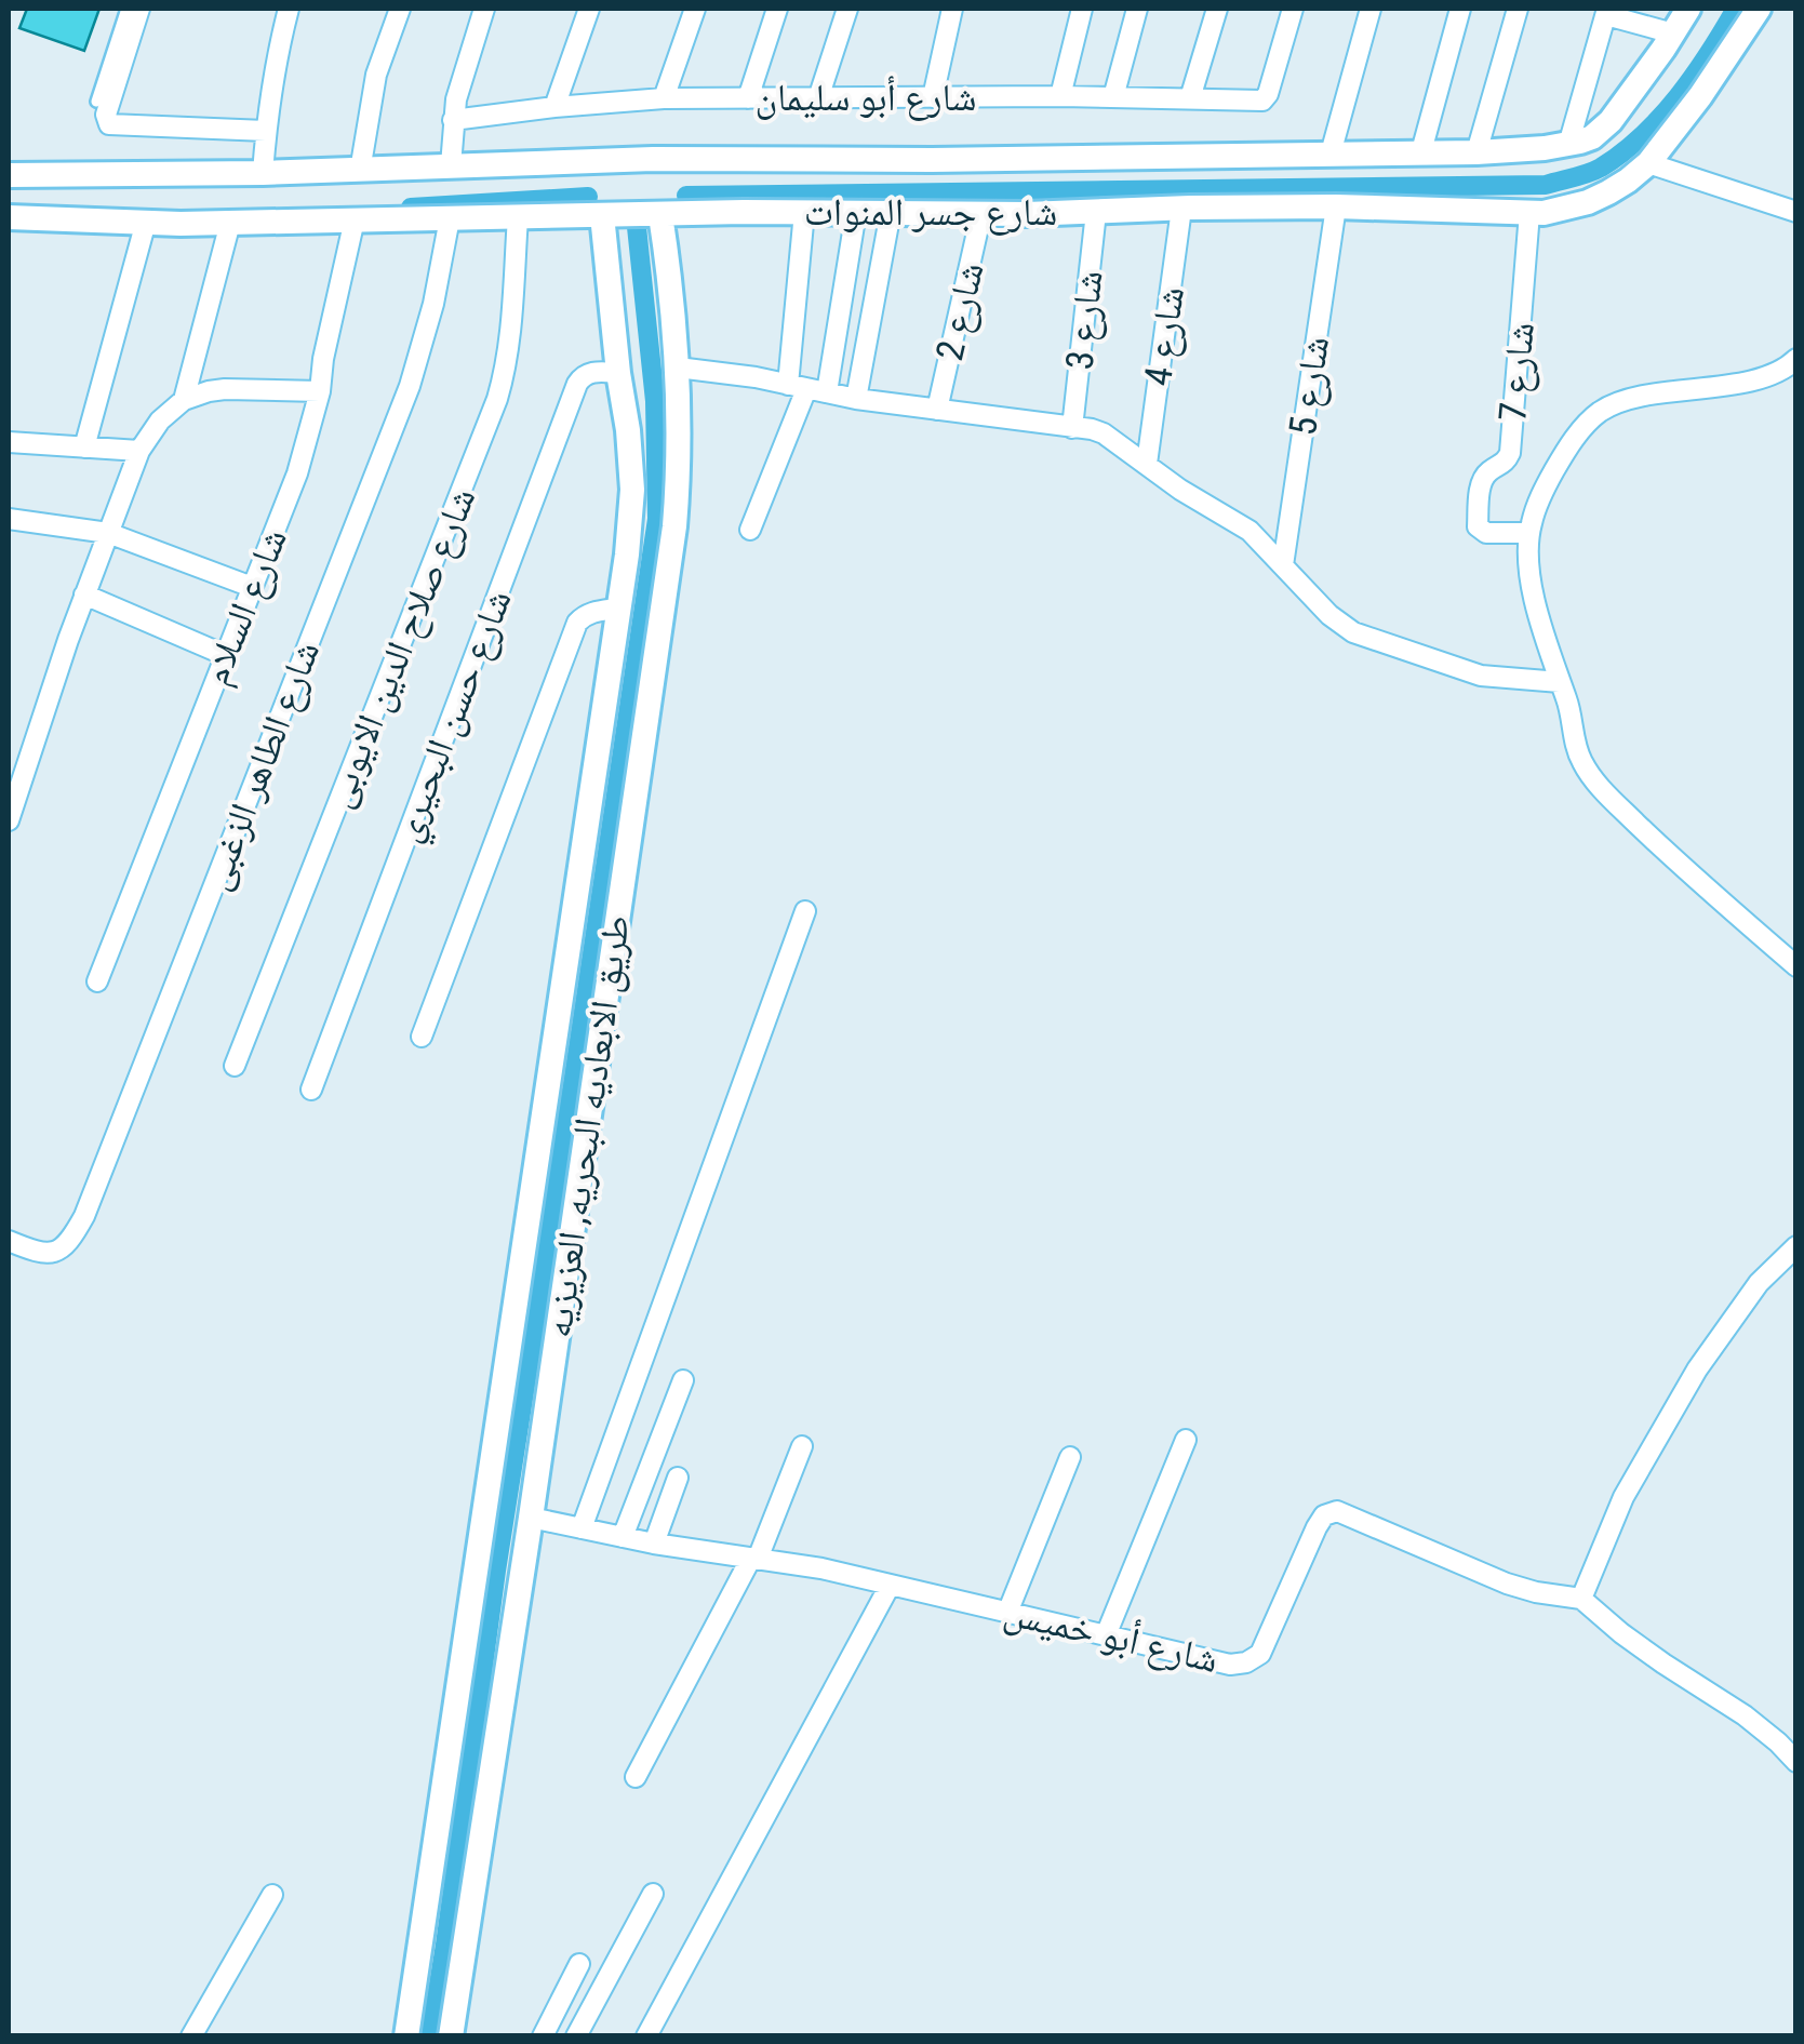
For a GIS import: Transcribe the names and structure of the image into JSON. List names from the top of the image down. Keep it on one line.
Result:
{"streets":{"street":["شارع أبو سليمان","شارع جسر المنوات","شارع 2","شارع 3","شارع 4","شارع 7","شارع 5","شارع السلام","شارع صلاح الدين الايوبى","شارع حسن البحيري","شارع الطاهر الزغبى","طريق الابعاديه البحريه, العزيزيه","شارع أبو خميس"]},"crossings":[["شارع جسر المنوات","شارع 2"],["شارع جسر المنوات","شارع 3"],["شارع جسر المنوات","شارع 4"],["شارع جسر المنوات","شارع 7"],["شارع جسر المنوات","شارع 5"],["شارع جسر المنوات","شارع السلام"],["شارع جسر المنوات","شارع صلاح الدين الايوبى"],["شارع جسر المنوات","شارع الطاهر الزغبى"],["شارع جسر المنوات","طريق الابعاديه البحريه, العزيزيه"],["شارع حسن البحيري","طريق الابعاديه البحريه, العزيزيه"],["طريق الابعاديه البحريه, العزيزيه","شارع أبو خميس"]]}
